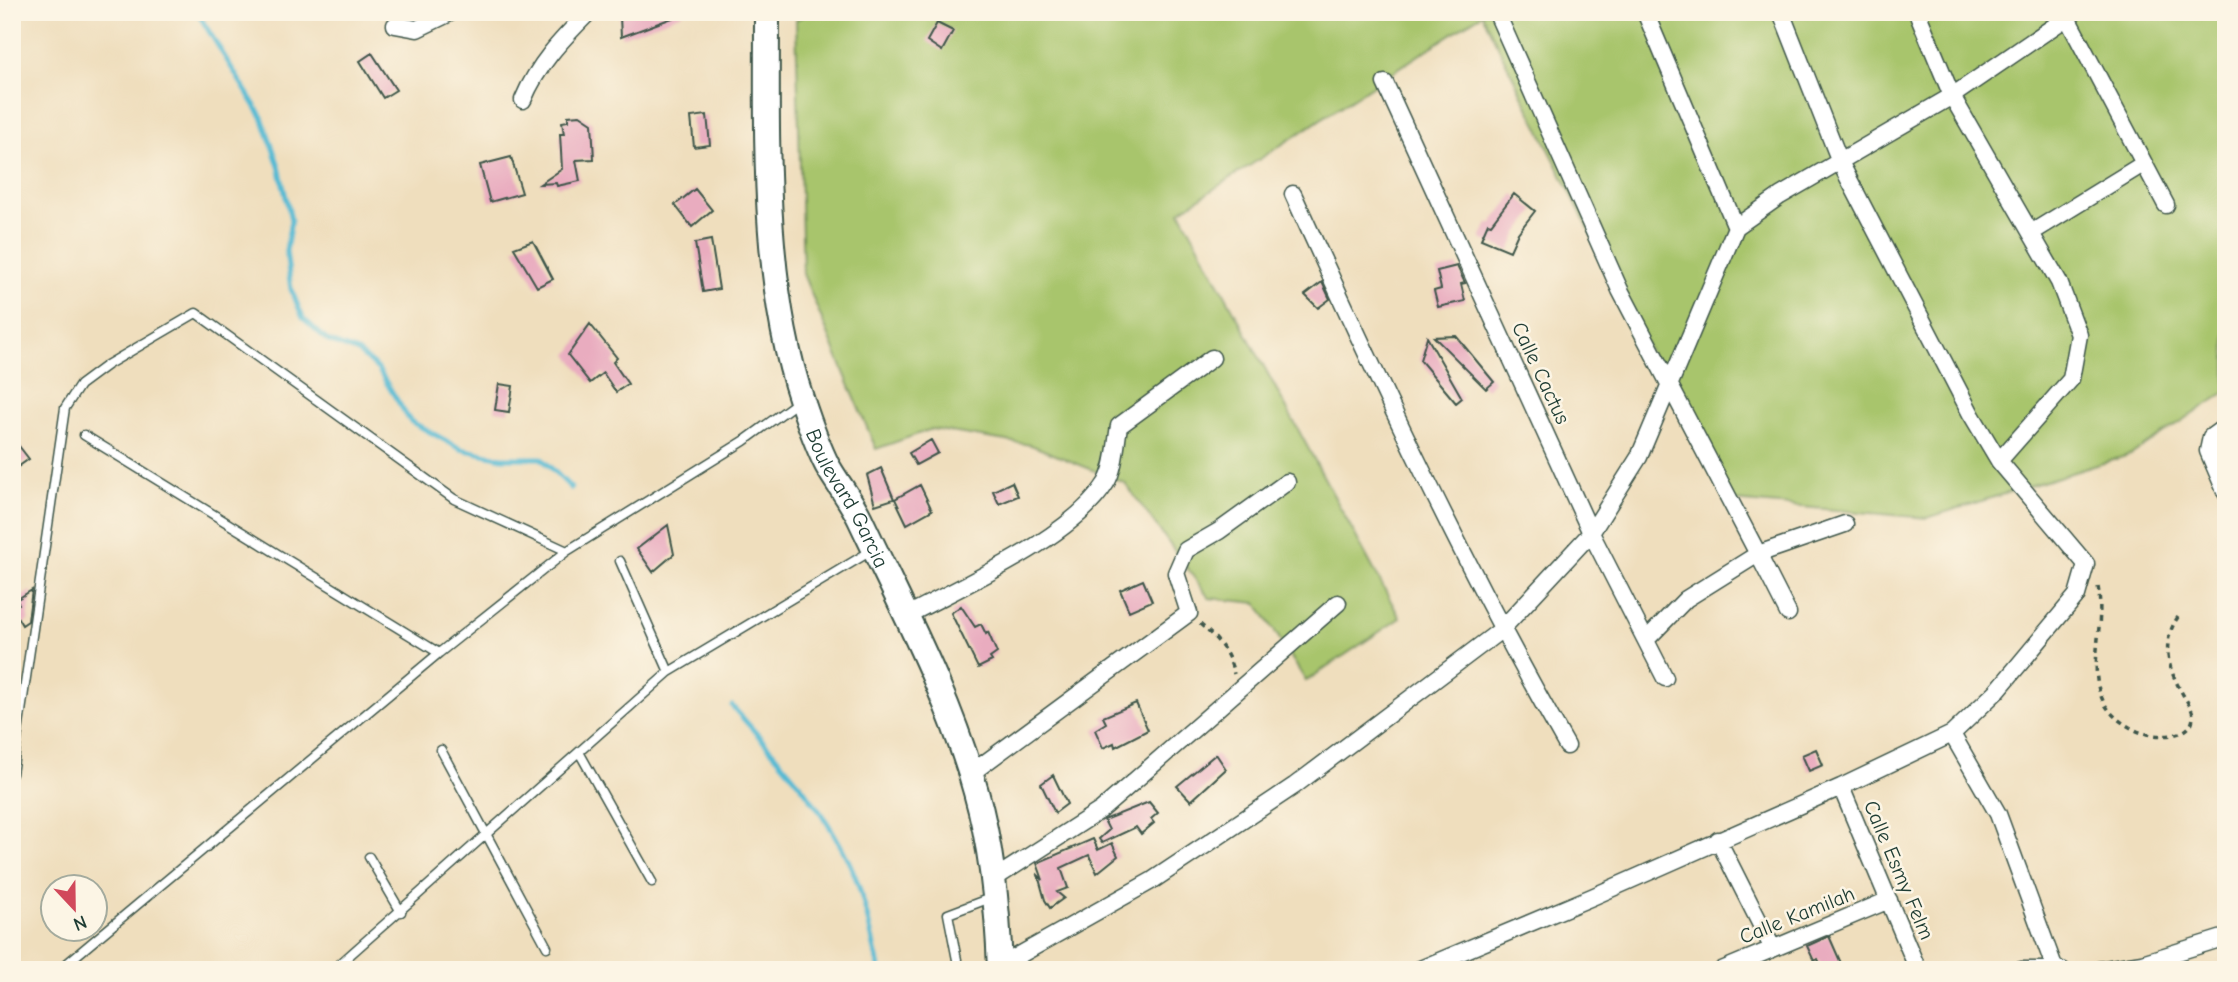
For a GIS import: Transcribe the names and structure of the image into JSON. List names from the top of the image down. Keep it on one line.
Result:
{"streets":{"main road":["Boulevard Garcia"],"street":["Calle Cactus","Calle Esmy Felm","Calle Kamilah"]},"crossings":[["Calle Esmy Felm","Calle Kamilah"]],"north":"bottom"}
